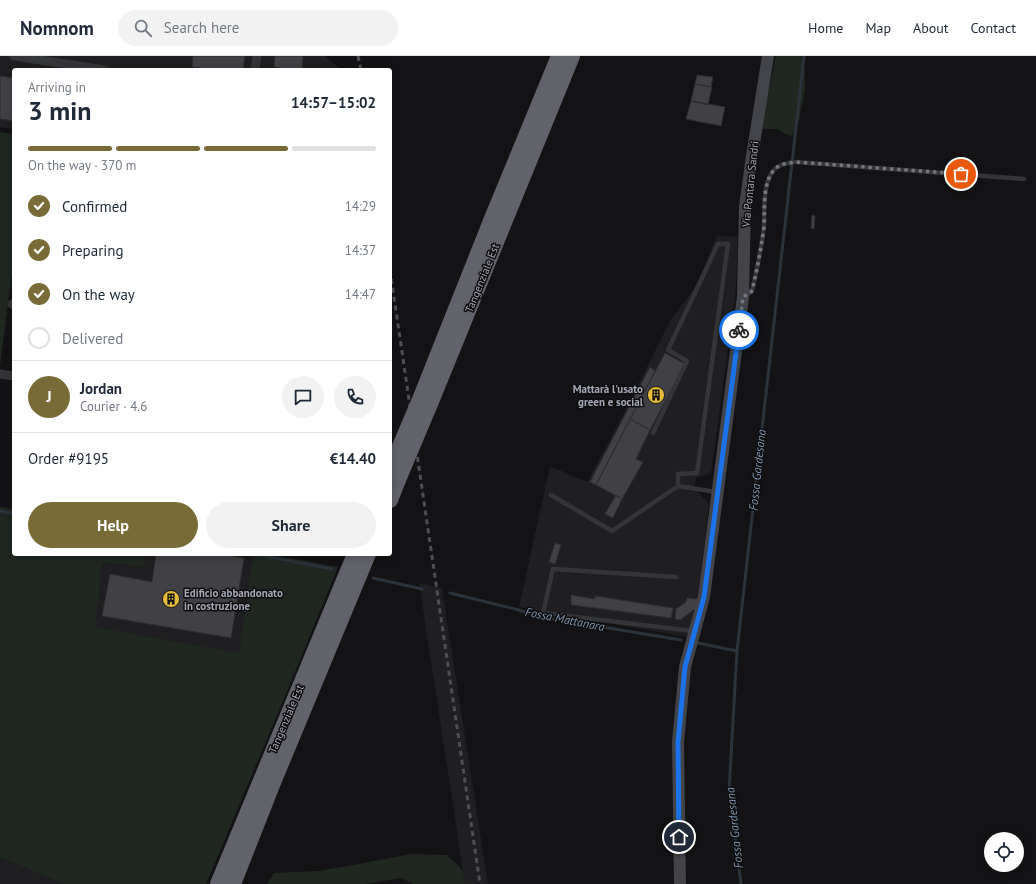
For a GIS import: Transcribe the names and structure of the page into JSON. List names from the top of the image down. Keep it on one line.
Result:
{"streets":{"highway":["Tangenziale Est"],"street":["Via Pontara Sandri"]},"water":["Fossa Gardesana","Fossa Mattanara"],"places":{"building":["Mattarà l'usato green e social","Edificio abbandonato in costruzione"]},"page":{"header":"Nomnom","search":"Search here","nav":["Home","Map","About","Contact"],"heading":["3 min","Arriving in","14:57–15:02"],"panel":["Jordan","Courier · 4.6","Order #9195","€14.40"],"bar":"On the way · 370 m","list":[["Confirmed","14:29"],["Preparing","14:37"],["On the way","14:47"],"Delivered"],"round":"J","buttons":["Help","Share"]}}
